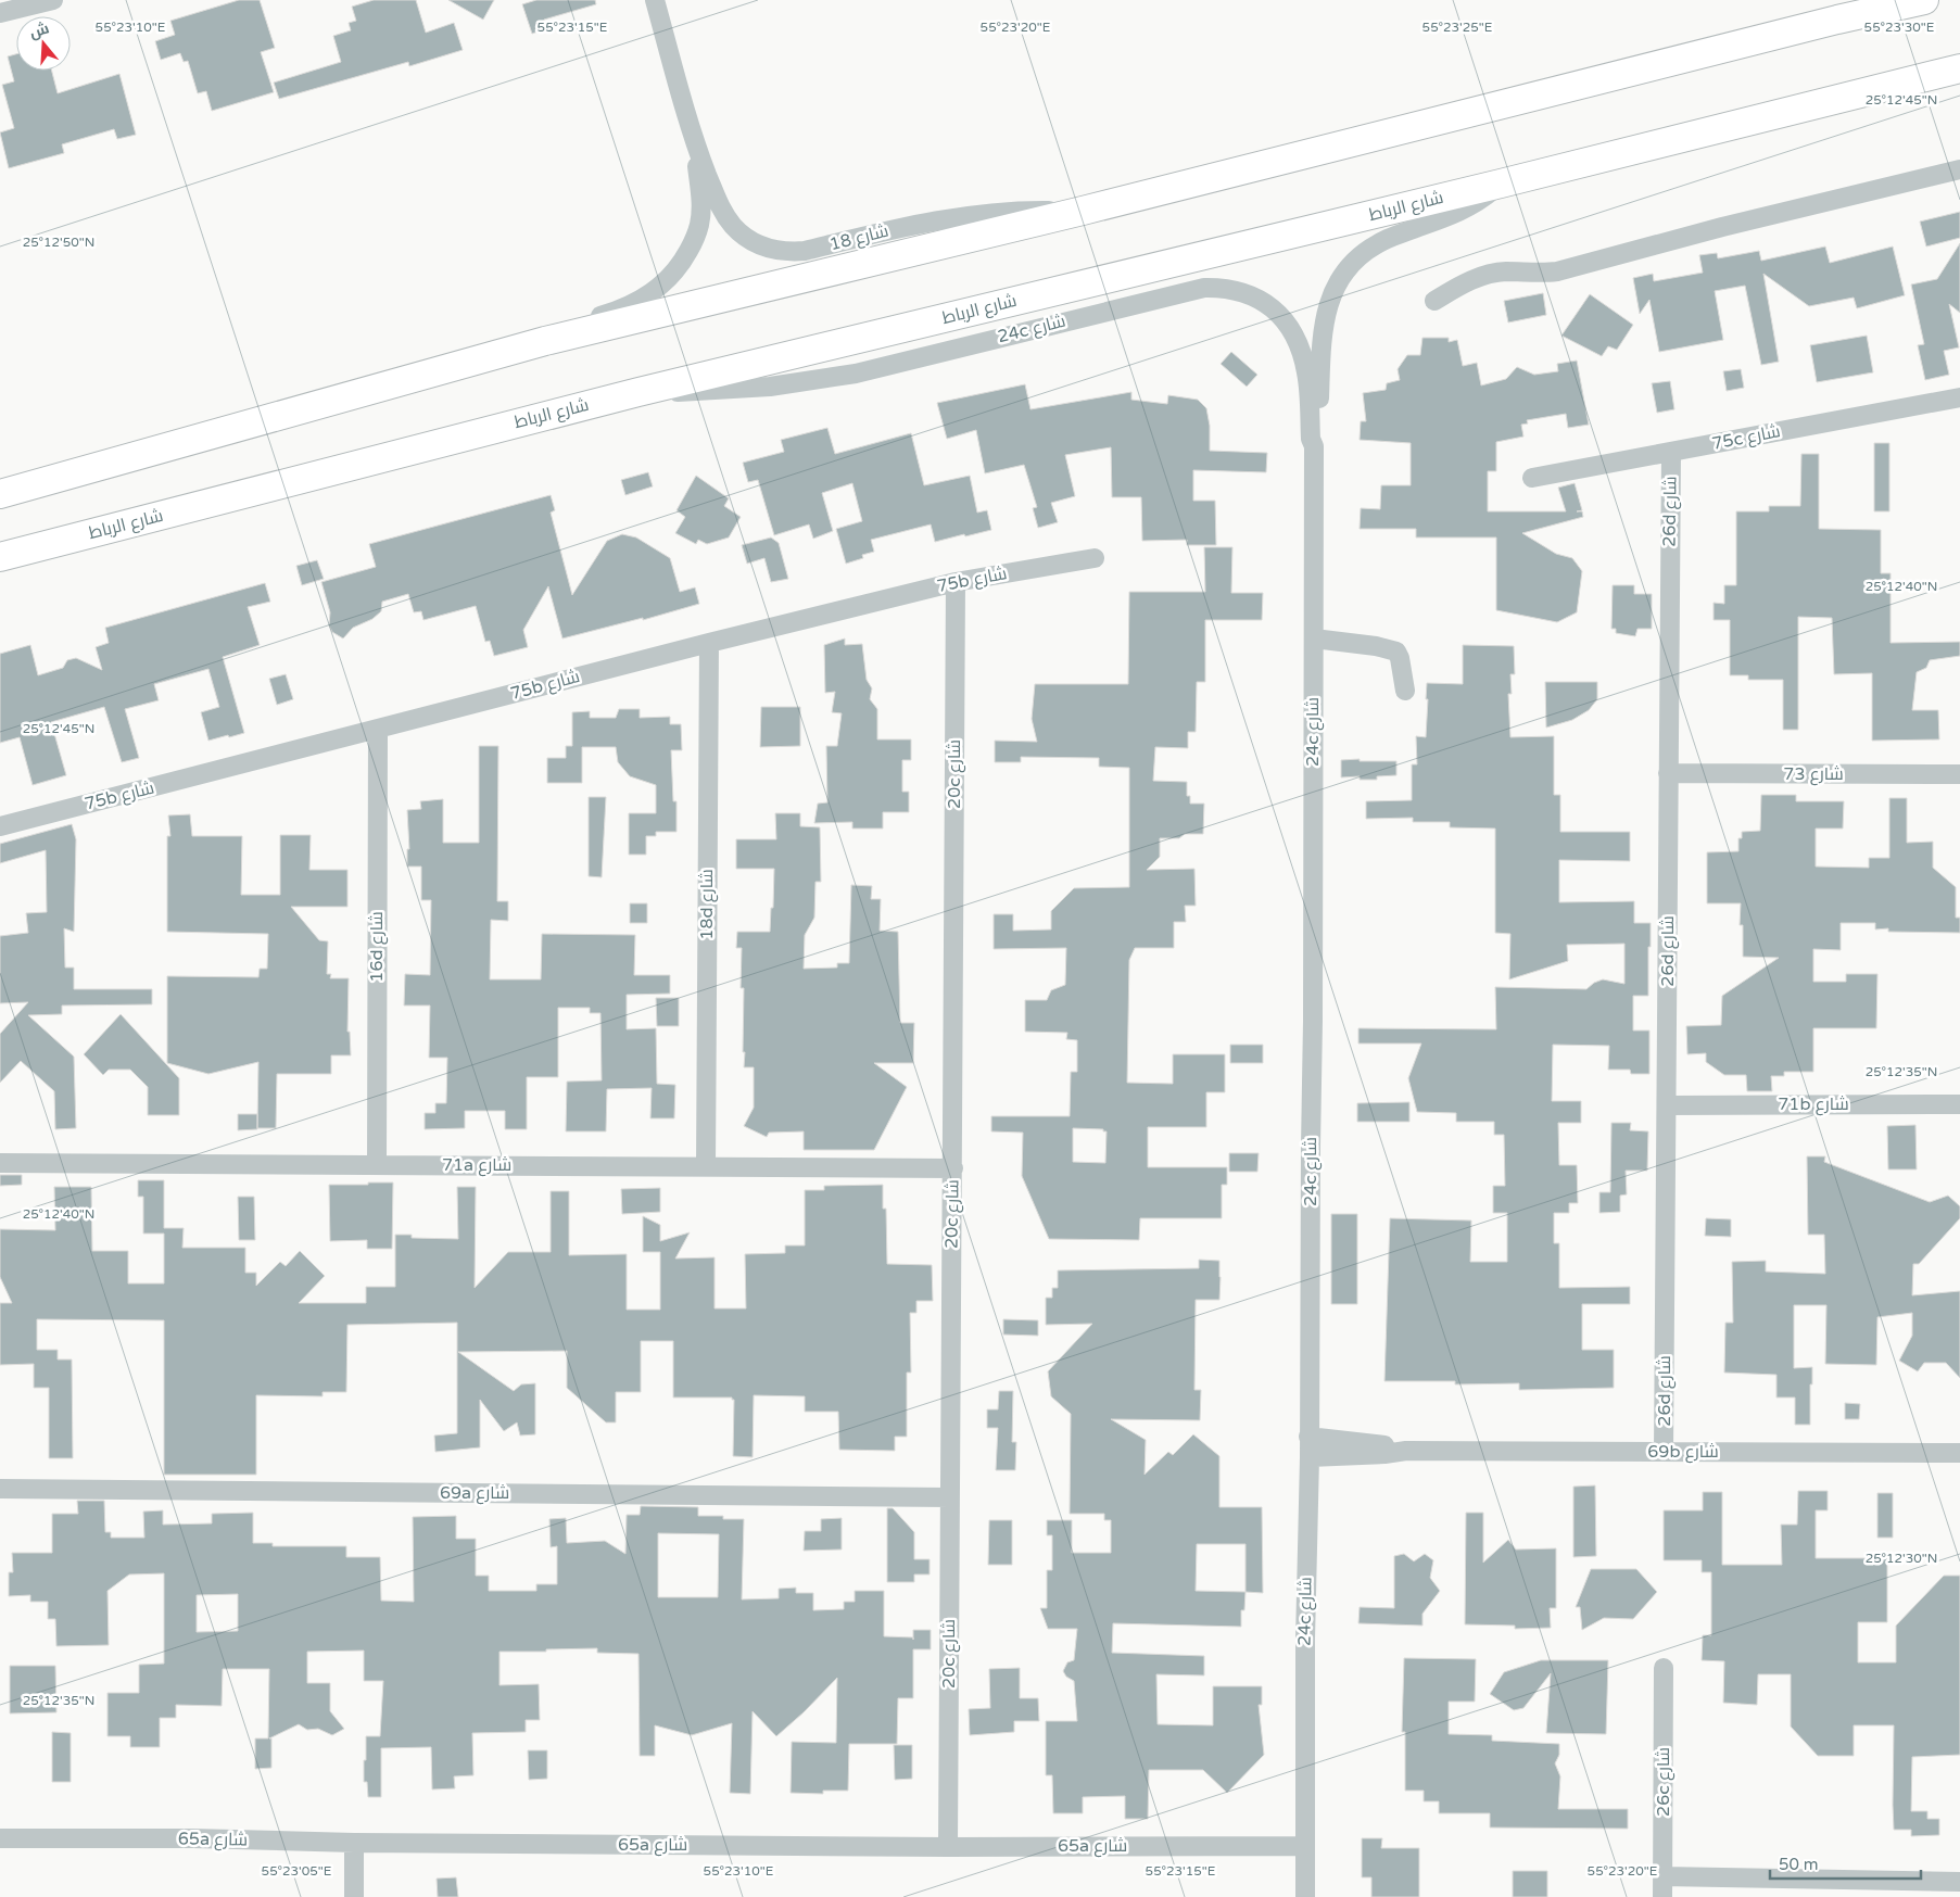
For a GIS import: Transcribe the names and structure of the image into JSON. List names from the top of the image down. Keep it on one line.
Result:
{"streets":{"highway":["شارع الرباط"],"street":["شارع 18","24c شارع","75c شارع","26d شارع","75b شارع","20c شارع","شارع 73","18d شارع","16d شارع","71b شارع","71a شارع","69b شارع","69a شارع","26c شارع","65a شارع"]},"crossings":[["شارع الرباط","24c شارع"],["24c شارع","69b شارع"],["24c شارع","65a شارع"],["75c شارع","26d شارع"],["26d شارع","شارع 73"],["26d شارع","71b شارع"],["26d شارع","69b شارع"],["75b شارع","20c شارع"],["75b شارع","18d شارع"],["75b شارع","16d شارع"],["20c شارع","71a شارع"],["20c شارع","69a شارع"],["20c شارع","65a شارع"],["18d شارع","71a شارع"],["16d شارع","71a شارع"]],"scale_bar":"50 m","north":"top","coordinates":["55°23'10\"E","55°23'15\"E","55°23'20\"E","55°23'25\"E","55°23'30\"E","25°12'45\"N","25°12'50\"N","25°12'40\"N","25°12'35\"N","25°12'30\"N","55°23'05\"E"]}
